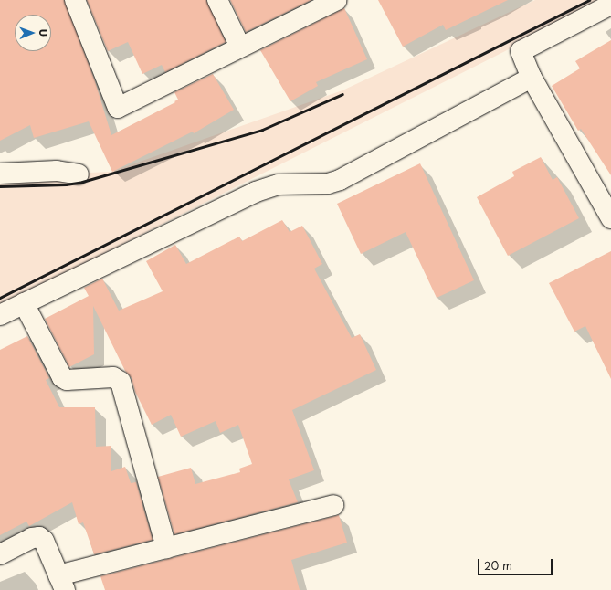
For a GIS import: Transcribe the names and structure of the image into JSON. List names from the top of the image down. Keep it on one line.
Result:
{"scale_bar":"20 m","north":"right"}
